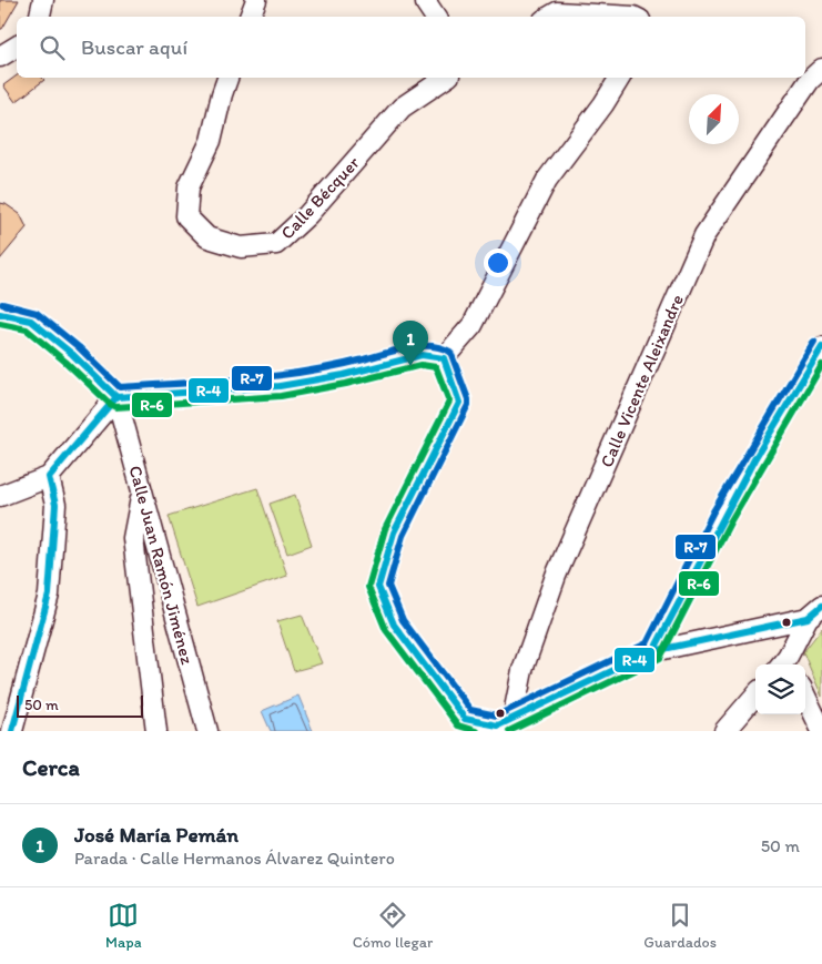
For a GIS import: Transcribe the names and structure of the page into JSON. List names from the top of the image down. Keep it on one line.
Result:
{"streets":{"street":["Calle Bécquer","Calle Vicente Aleixandre","Calle Juan Ramón Jiménez"]},"lines":["transit line R-7","transit line R-4","transit line R-6"],"scale_bar":"50 m","north":"top right","page":{"search":"Buscar aquí","pins":"1","scale":"50 m","heading":"Cerca","list":[{"mark":"1","name":"José María Pemán","note":"Parada · Calle Hermanos Álvarez Quintero","value":"50 m"}],"nav":["Mapa","Cómo llegar","Guardados"]}}
